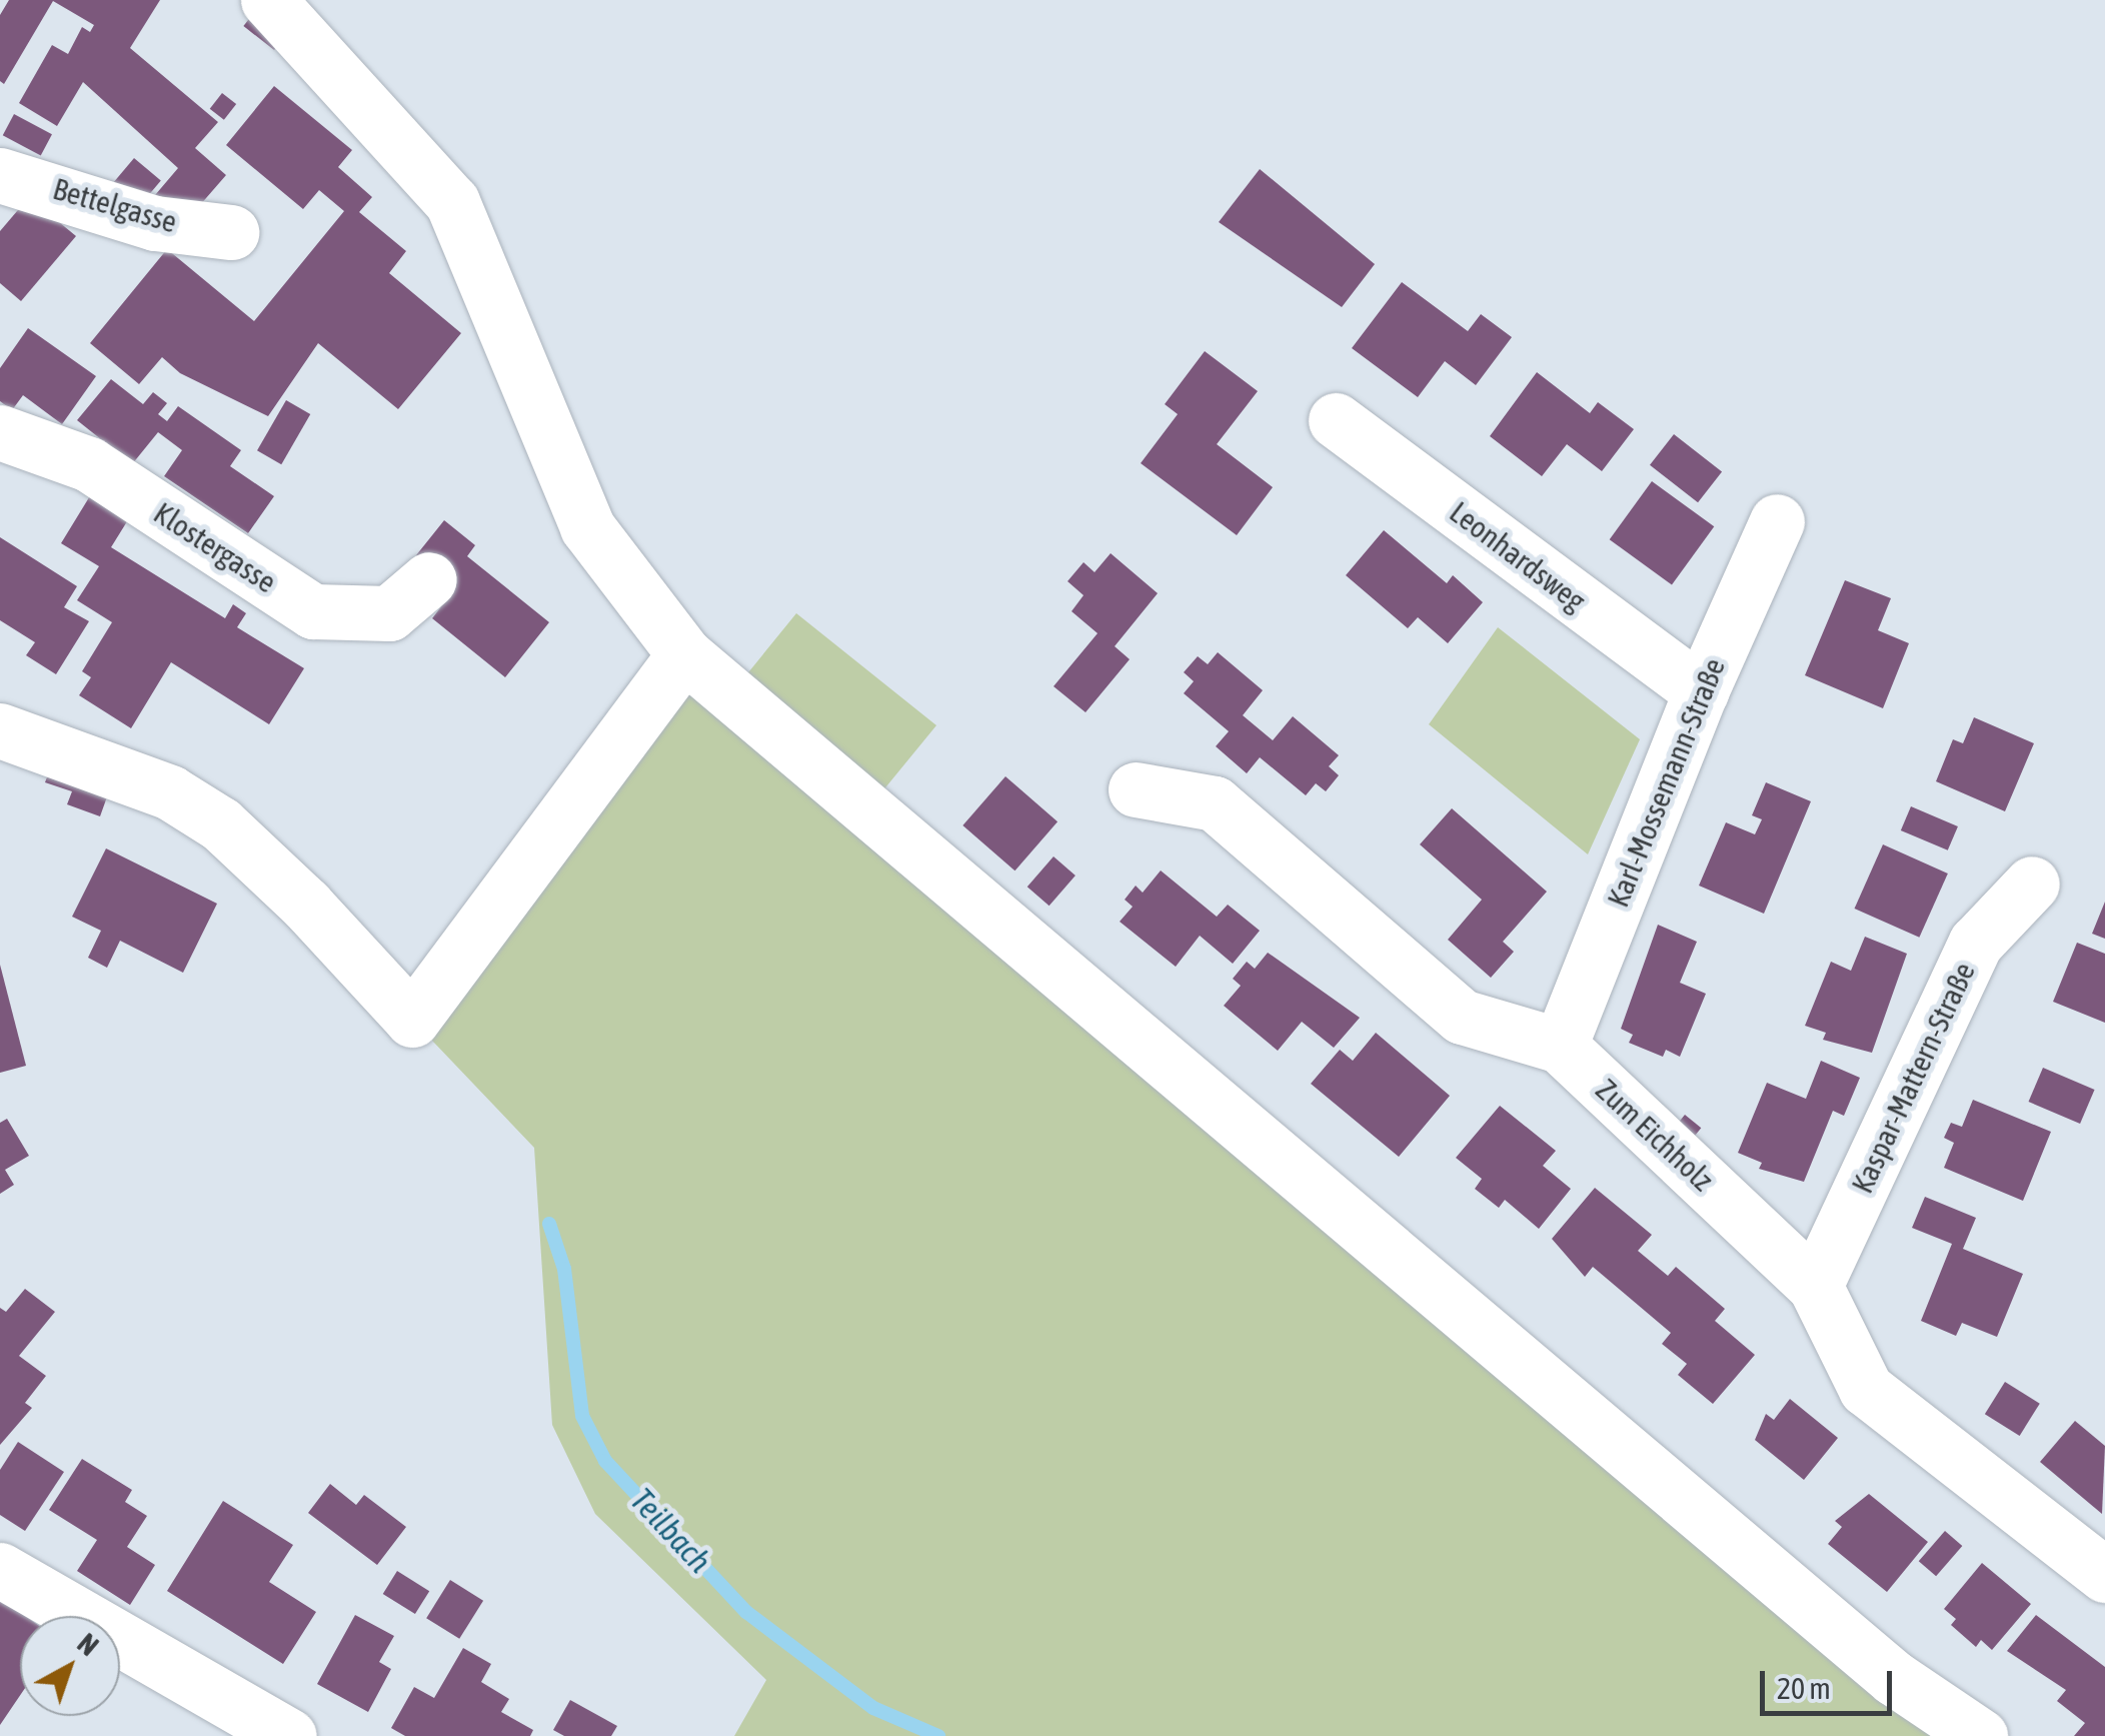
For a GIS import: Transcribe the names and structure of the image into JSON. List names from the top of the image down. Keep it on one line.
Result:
{"streets":{"street":["Bettelgasse","Klostergasse","Leonhardsweg","Karl-Mossemann-Straße","Kaspar-Mattern-Straße","Zum Eichholz"]},"crossings":[["Leonhardsweg","Karl-Mossemann-Straße"],["Karl-Mossemann-Straße","Zum Eichholz"],["Kaspar-Mattern-Straße","Zum Eichholz"]],"water":["Teilbach"],"scale_bar":"20 m","north":"top right"}
